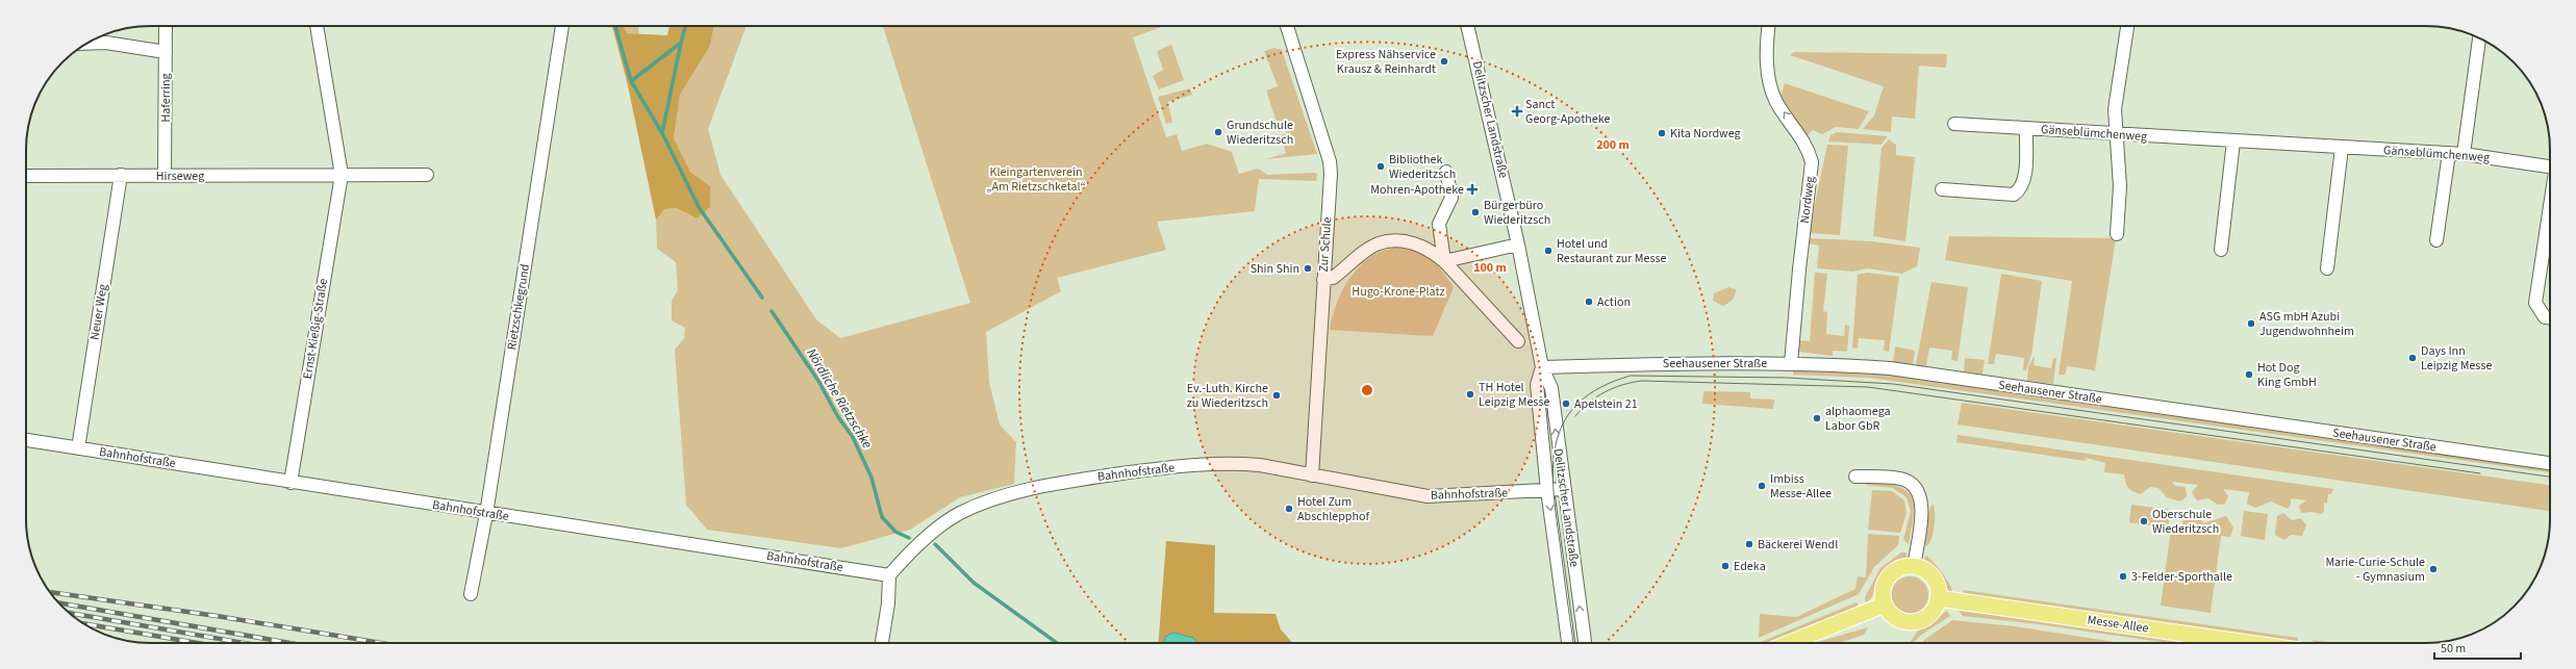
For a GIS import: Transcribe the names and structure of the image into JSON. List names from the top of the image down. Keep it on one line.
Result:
{"streets":{"main road":["Messe-Allee"],"street":["Haferring","Delitzscher Landstraße","Gänseblümchenweg","Hirseweg","Nordweg","Zur Schule","Rietzschkegrund","Neuer Weg","Ernst-Kießig-Straße","Seehausener Straße","Bahnhofstraße"]},"crossings":[["Haferring","Hirseweg"],["Delitzscher Landstraße","Seehausener Straße"],["Delitzscher Landstraße","Bahnhofstraße"],["Hirseweg","Neuer Weg"],["Hirseweg","Ernst-Kießig-Straße"],["Nordweg","Seehausener Straße"],["Zur Schule","Bahnhofstraße"],["Rietzschkegrund","Bahnhofstraße"],["Neuer Weg","Bahnhofstraße"],["Ernst-Kießig-Straße","Bahnhofstraße"]],"one_way":["Nordweg"],"water":["Nördliche Rietzschke"],"parks":["Kleingartenverein „Am Rietzschketal“","Hugo-Krone-Platz"],"places":{"other":["Express Nähservice Krausz & Reinhardt","Grundschule Wiederitzsch","Kita Nordweg","Bibliothek Wiederitzsch","Bürgerbüro Wiederitzsch","Hotel und Restaurant zur Messe","Shin Shin","Action","ASG mbH Azubi Jugendwohnheim","Days Inn Leipzig Messe","Hot Dog King GmbH","TH Hotel Leipzig Messe","Ev.-Luth. Kirche zu Wiederitzsch","Apelstein 21","alphaomega Labor GbR","Imbiss Messe-Allee","Hotel Zum Abschlepphof","Oberschule Wiederitzsch","Bäckerei Wendl","Edeka","Marie-Curie-Schule - Gymnasium","3-Felder-Sporthalle"],"health":["Sanct Georg-Apotheke","Mohren-Apotheke"]},"scale_bar":"50 m","rings":["200 m","100 m"]}
